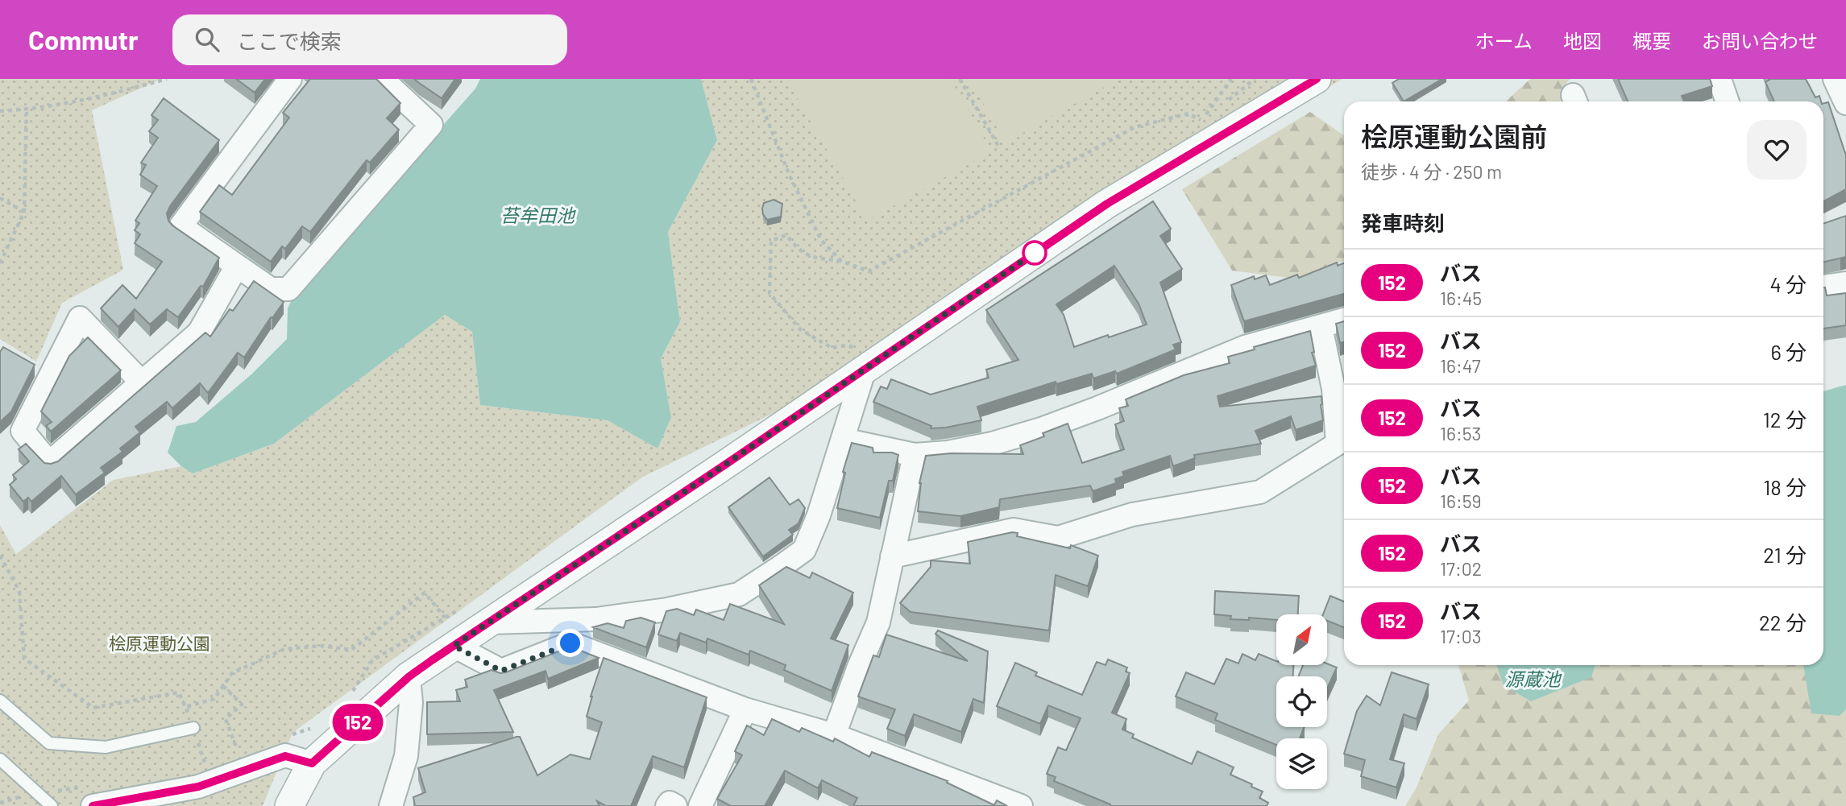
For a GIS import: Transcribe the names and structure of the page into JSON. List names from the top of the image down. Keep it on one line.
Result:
{"water":["苔牟田池","源蔵池"],"parks":["桧原運動公園"],"lines":["bus line 152"],"north":"top right","page":{"header":"Commutr","search":"ここで検索","nav":["ホーム","地図","概要","お問い合わせ"],"on_map":"152","heading":[["桧原運動公園前","徒歩 · 4 分 · 250 m"],"発車時刻"],"list":[{"mark":"152","name":"バス","note":"16:45","value":"4 分"},{"mark":"152","name":"バス","note":"16:47","value":"6 分"},{"mark":"152","name":"バス","note":"16:53","value":"12 分"},{"mark":"152","name":"バス","note":"16:59","value":"18 分"},{"mark":"152","name":"バス","note":"17:02","value":"21 分"},{"mark":"152","name":"バス","note":"17:03","value":"22 分"}]}}
